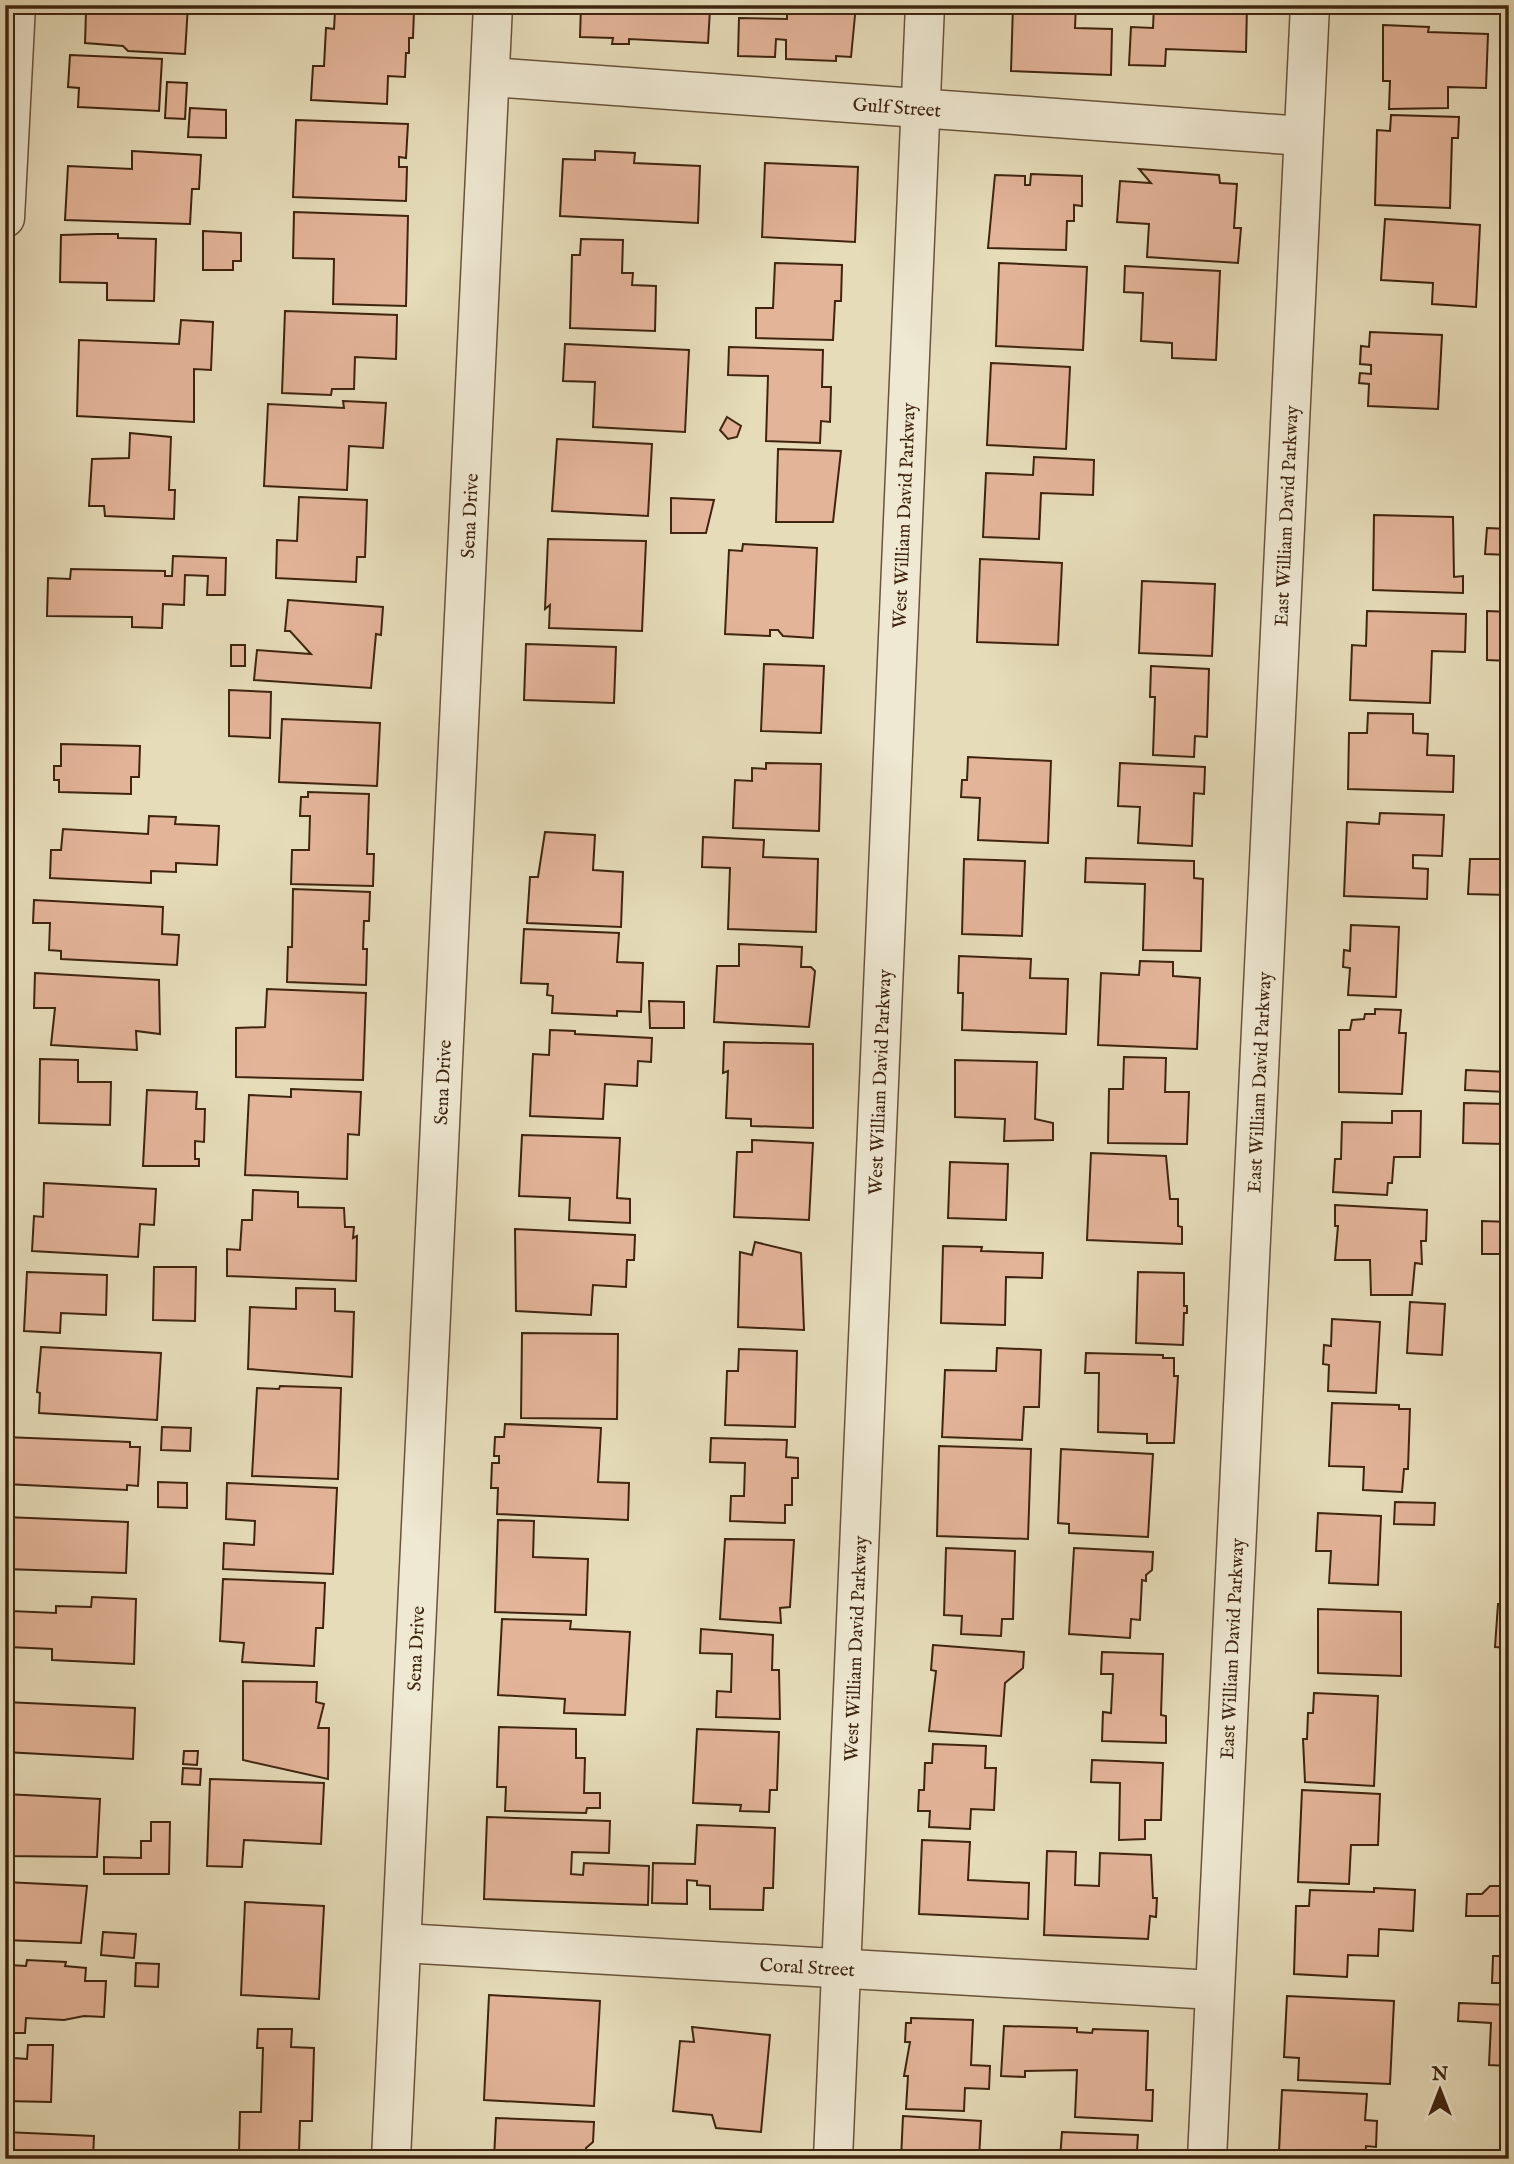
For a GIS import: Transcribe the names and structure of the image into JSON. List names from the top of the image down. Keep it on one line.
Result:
{"streets":{"street":["Gulf Street","Sena Drive","West William David Parkway","East William David Parkway","Coral Street"]},"crossings":[["Gulf Street","Sena Drive"],["Gulf Street","West William David Parkway"],["Gulf Street","East William David Parkway"],["Sena Drive","Coral Street"],["West William David Parkway","Coral Street"],["East William David Parkway","Coral Street"]],"north":"top"}
